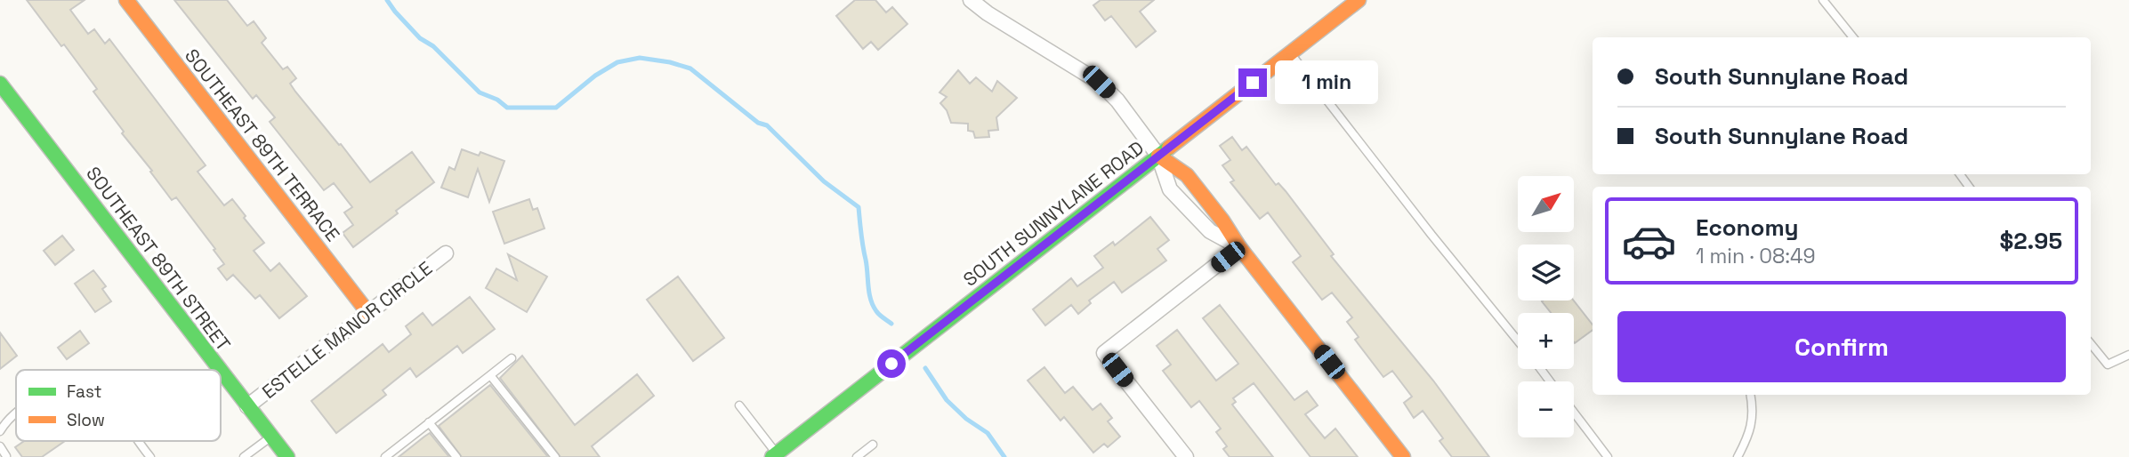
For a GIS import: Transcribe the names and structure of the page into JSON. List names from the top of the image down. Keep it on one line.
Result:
{"streets":{"street":["SOUTHEAST 89TH TERRACE","SOUTH SUNNYLANE ROAD","SOUTHEAST 89TH STREET","ESTELLE MANOR CIRCLE"]},"crossings":[["SOUTHEAST 89TH TERRACE","ESTELLE MANOR CIRCLE"],["SOUTHEAST 89TH STREET","ESTELLE MANOR CIRCLE"]],"legend":["Fast","Slow"],"north":"top right","page":{"banner":["South Sunnylane Road","South Sunnylane Road"],"bubble":"1 min","map_buttons":["+","−"],"list":[{"name":"Economy","note":"1 min · 08:49","value":"$2.95"}],"buttons":"Confirm"}}
